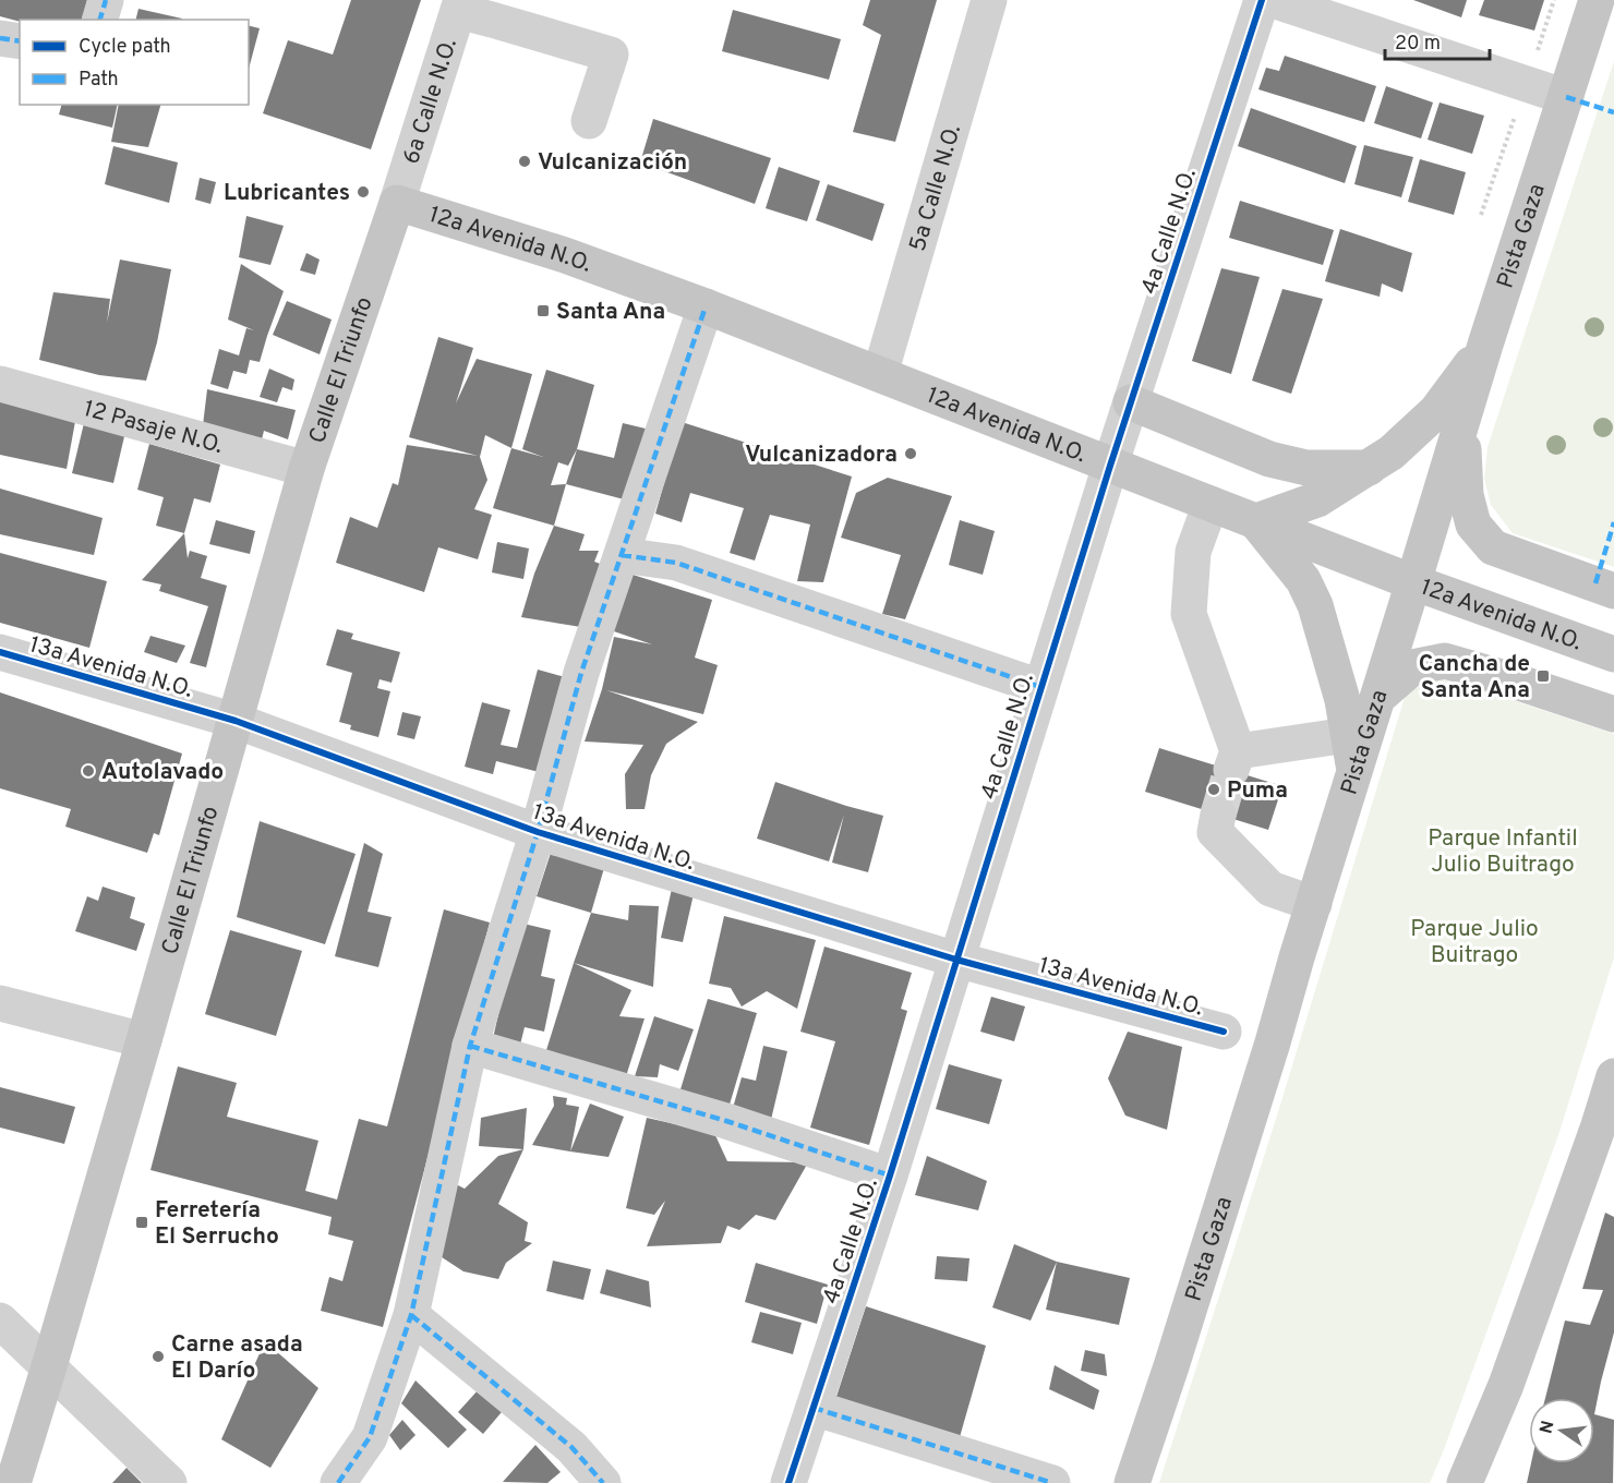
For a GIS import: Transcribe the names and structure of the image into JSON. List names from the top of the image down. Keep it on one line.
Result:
{"streets":{"main road":["Pista Gaza","12a Avenida N.O.","Calle El Triunfo"],"street":["6a Calle N.O.","5a Calle N.O.","4a Calle N.O.","12 Pasaje N.O.","13a Avenida N.O."]},"crossings":[["6a Calle N.O.","12a Avenida N.O."],["6a Calle N.O.","Calle El Triunfo"],["5a Calle N.O.","12a Avenida N.O."],["4a Calle N.O.","12a Avenida N.O."],["4a Calle N.O.","13a Avenida N.O."],["Pista Gaza","12a Avenida N.O."],["12a Avenida N.O.","Calle El Triunfo"],["Calle El Triunfo","12 Pasaje N.O."],["Calle El Triunfo","13a Avenida N.O."]],"parks":["Parque Infantil Julio Buitrago","Parque Julio Buitrago"],"places":{"other":["Vulcanización","Lubricantes","Vulcanizadora","Autolavado","Puma","Carne asada El Darío"],"transit":["Santa Ana","Cancha de Santa Ana","Ferretería El Serrucho"]},"legend":["Cycle path","Path"],"scale_bar":"20 m","north":"left"}
